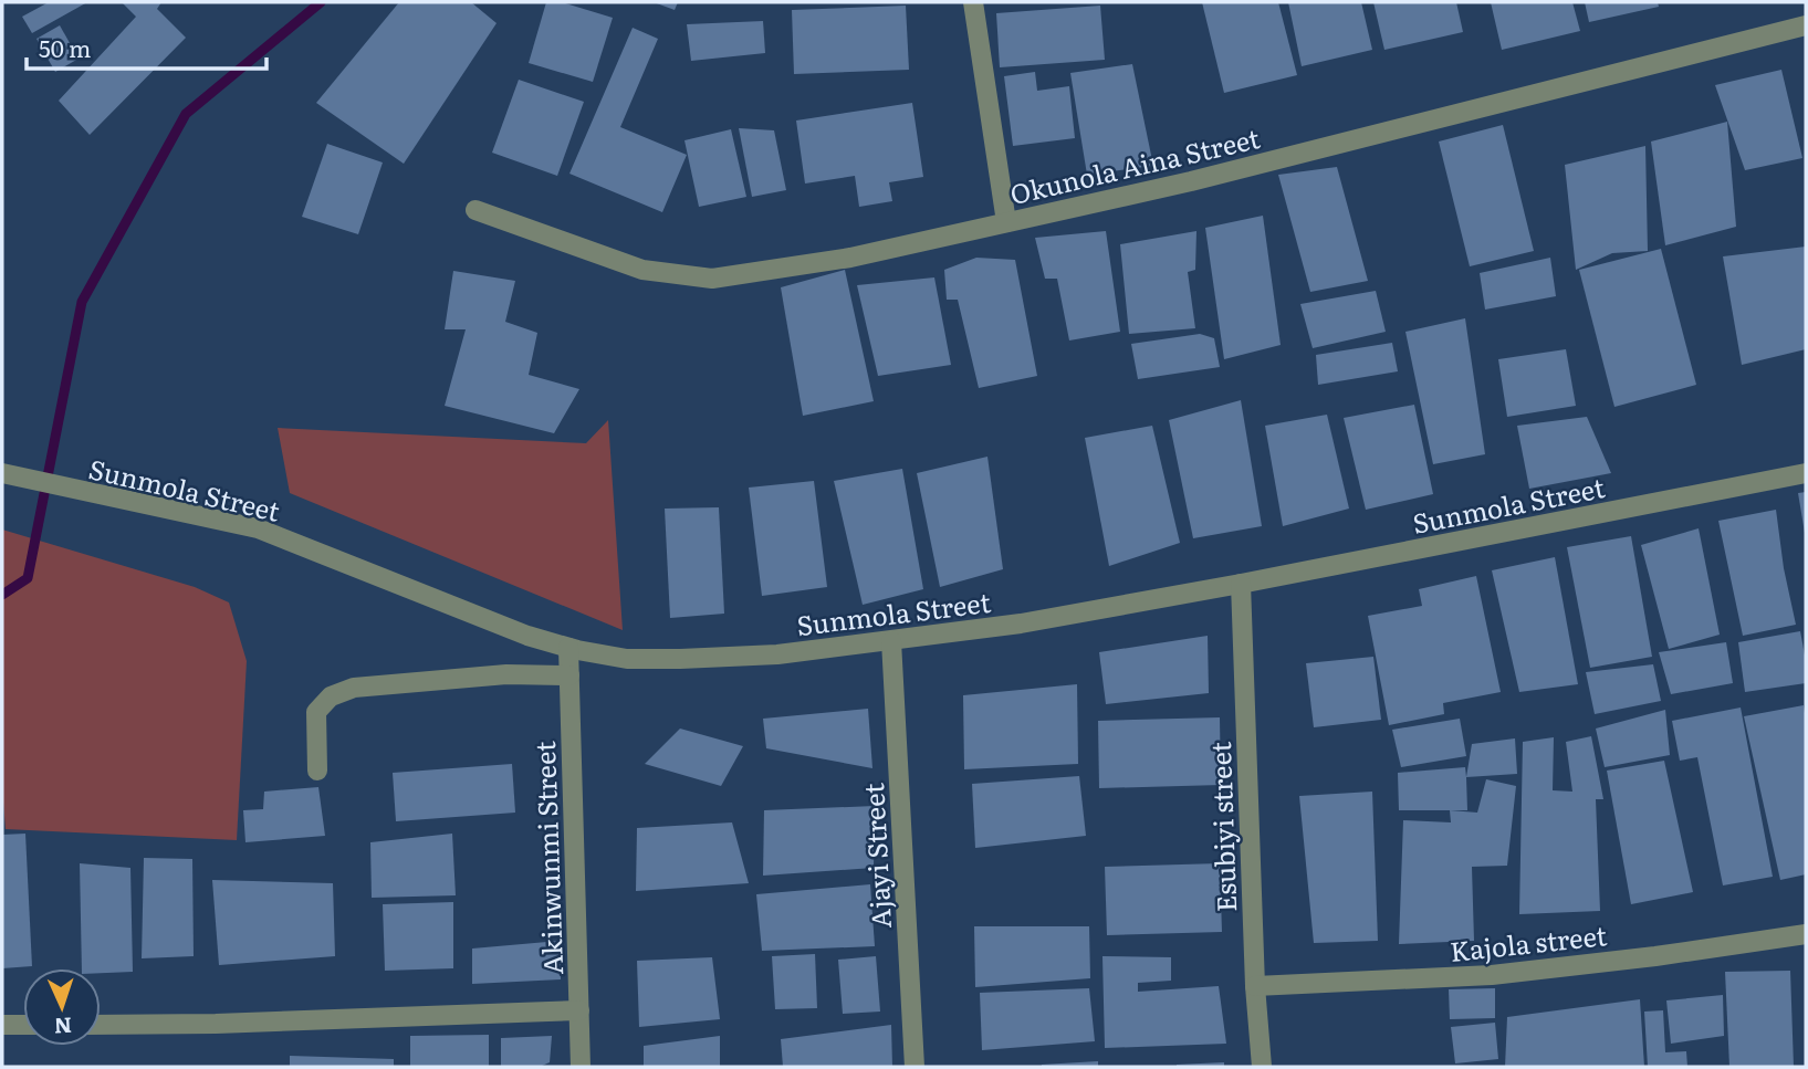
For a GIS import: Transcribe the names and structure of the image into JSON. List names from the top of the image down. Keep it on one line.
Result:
{"streets":{"street":["Okunola Aina Street","Sunmola Street","Esubiyi street","Ajayi Street","Akinwunmi Street","Kajola street"]},"crossings":[["Sunmola Street","Esubiyi street"],["Sunmola Street","Ajayi Street"],["Sunmola Street","Akinwunmi Street"],["Esubiyi street","Kajola street"]],"scale_bar":"50 m","north":"bottom"}
